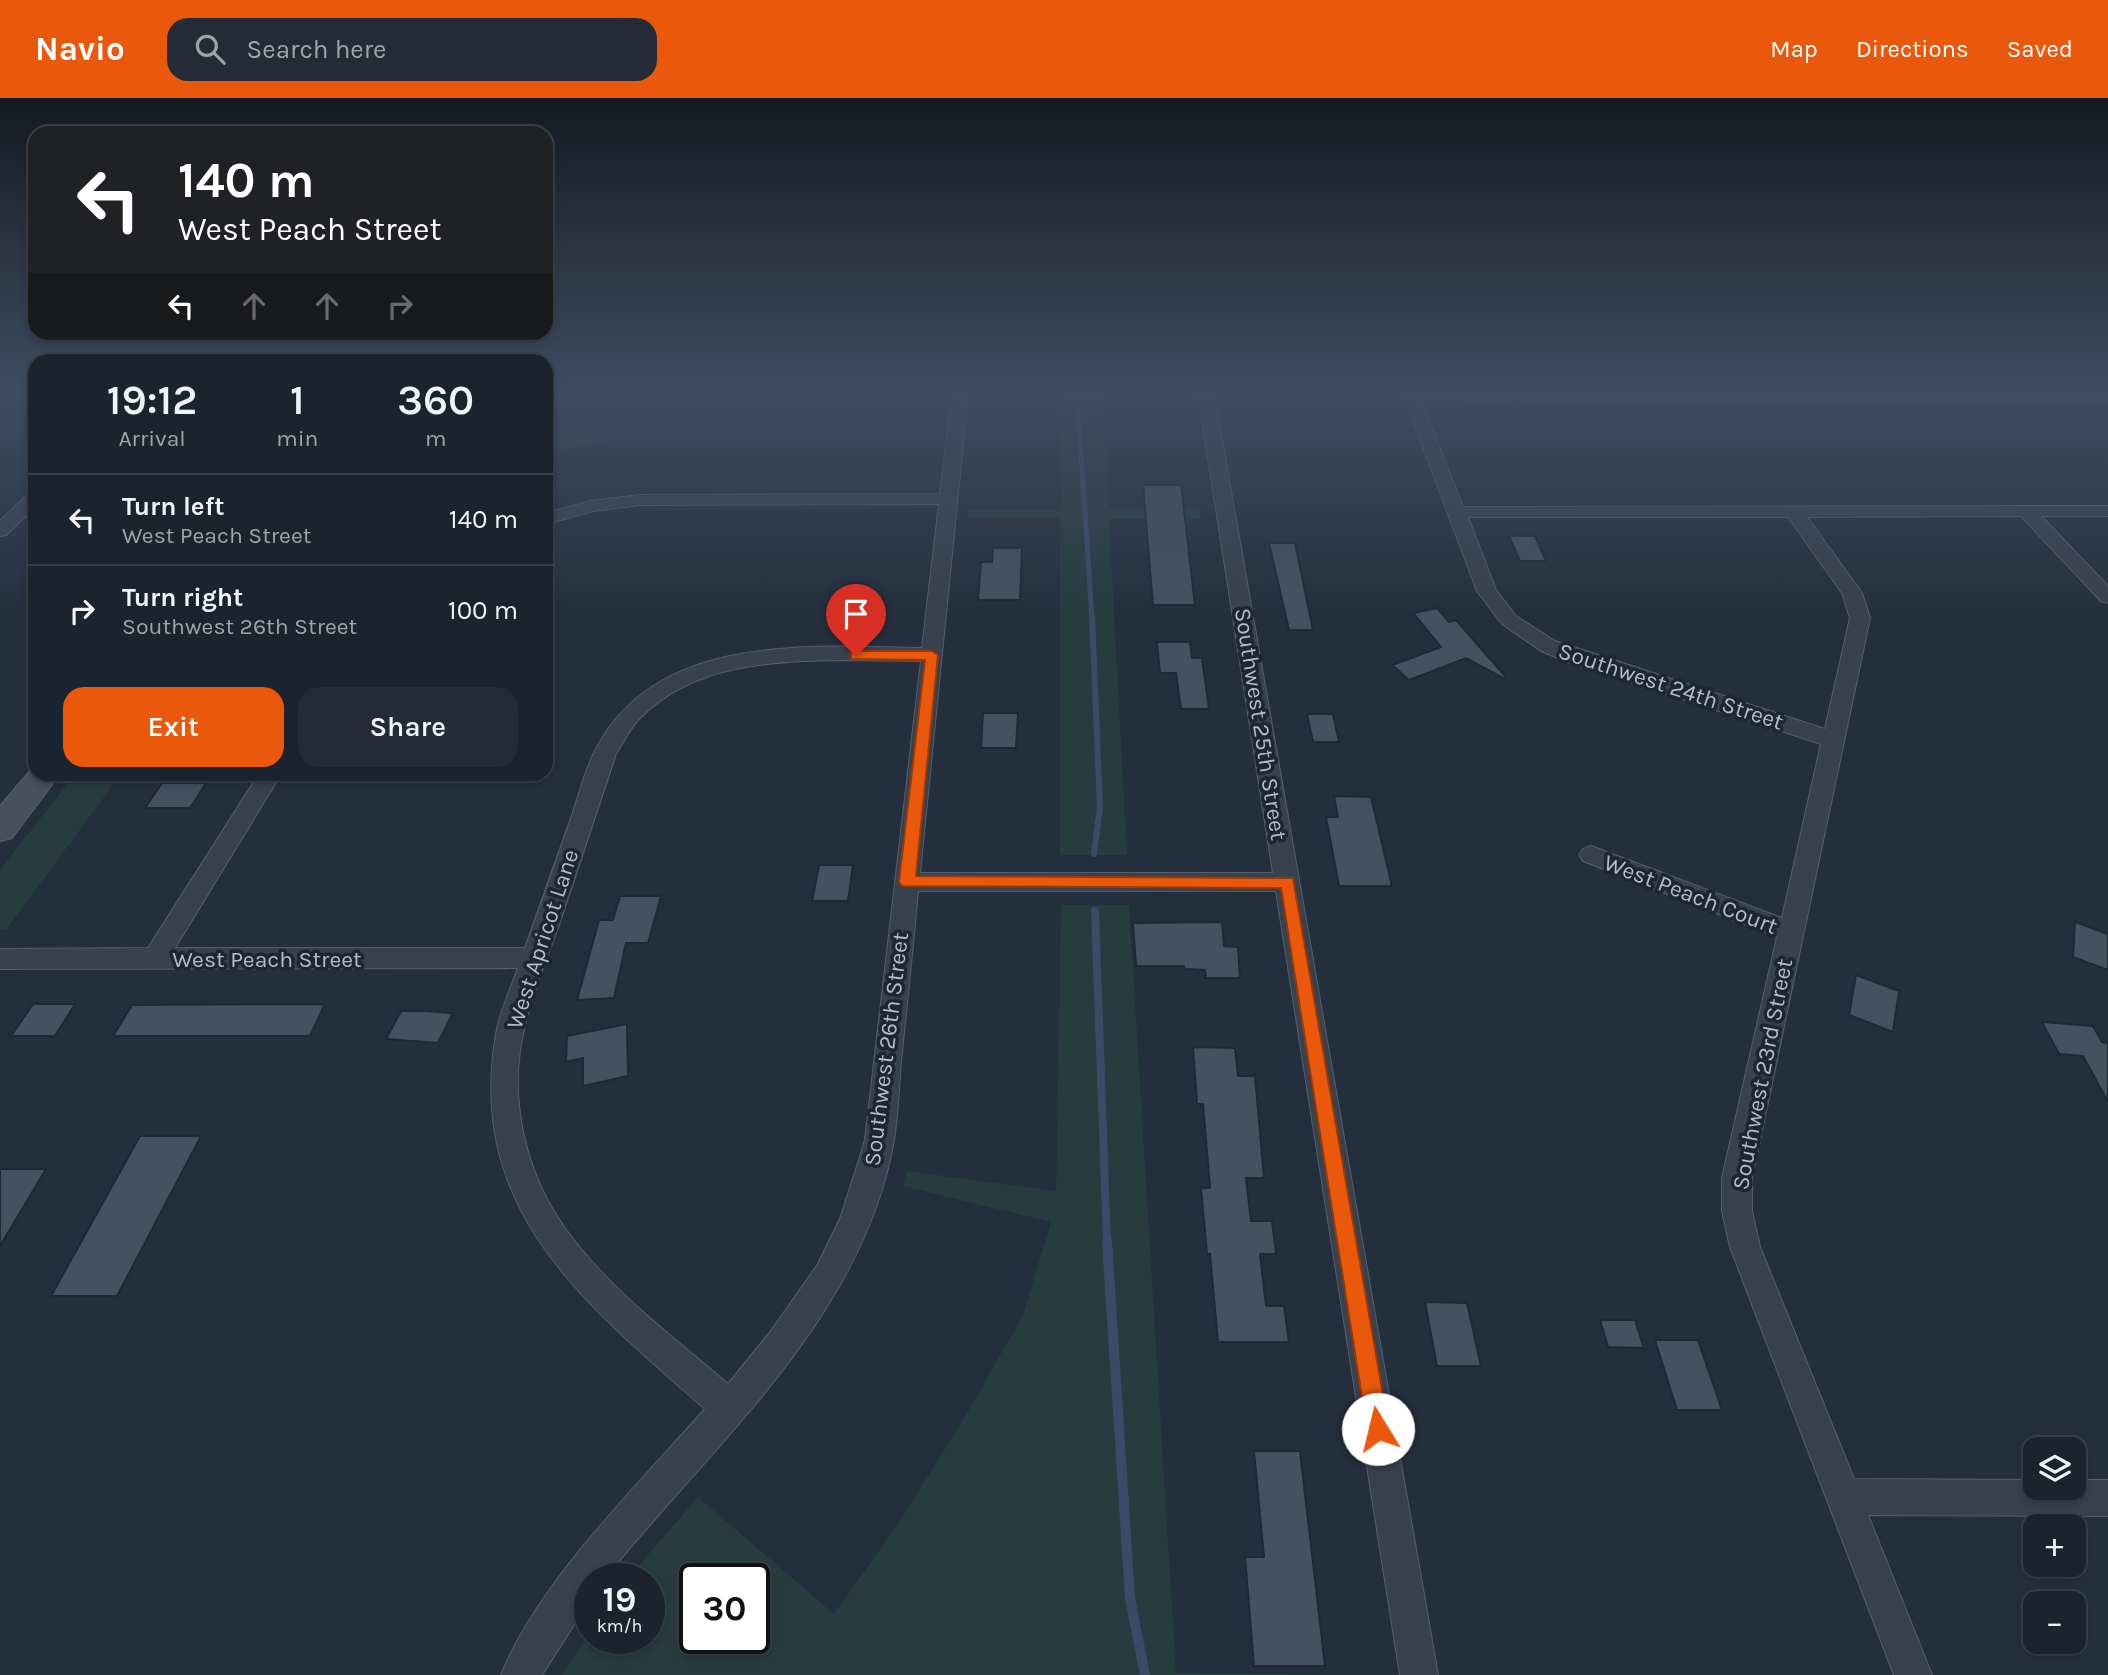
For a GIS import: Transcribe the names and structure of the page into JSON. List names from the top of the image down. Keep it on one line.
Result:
{"streets":{"street":["Southwest 24th Street","Southwest 25th Street","West Peach Court","West Apricot Lane","West Peach Street","Southwest 26th Street","Southwest 23rd Street"]},"crossings":[["Southwest 24th Street","Southwest 23rd Street"],["West Peach Court","Southwest 23rd Street"],["West Apricot Lane","West Peach Street"],["West Apricot Lane","Southwest 26th Street"]],"page":{"header":"Navio","search":"Search here","nav":["Map","Directions","Saved"],"turn":["140 m","West Peach Street"],"eta":["19:12","Arrival","1","min","360","m"],"list":[{"name":"Turn left","note":"West Peach Street","value":"140 m"},{"name":"Turn right","note":"Southwest 26th Street","value":"100 m"}],"buttons":["Exit","Share"],"map_buttons":["+","−"],"speed":"19 km/h","limit":"30"}}
